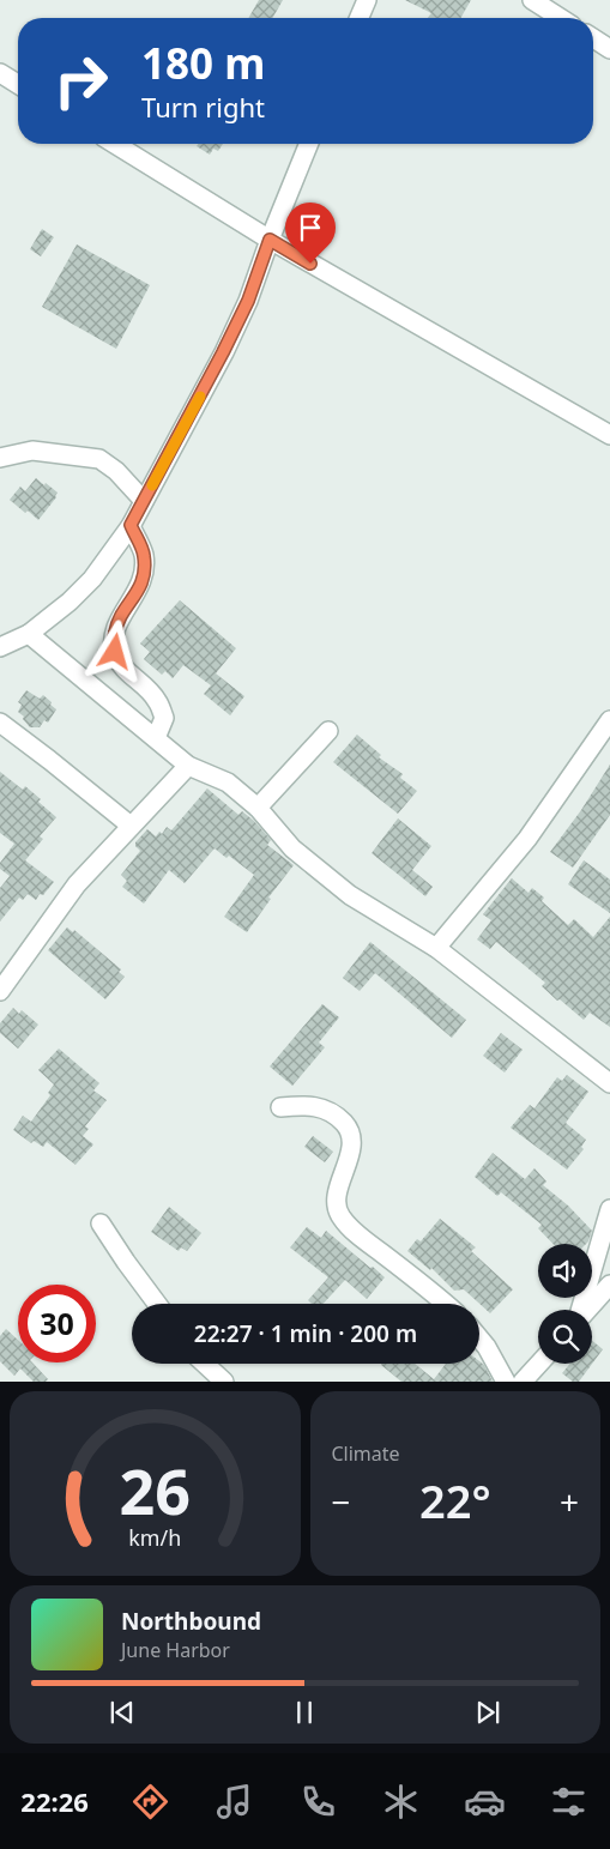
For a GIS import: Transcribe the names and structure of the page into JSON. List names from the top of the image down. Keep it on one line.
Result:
{"page":{"turn":["180 m","Turn right"],"limit":"30","trip":"22:27 · 1 min · 200 m","tile":"Climate","heat":["−","22°","+"],"song":["Northbound","June Harbor"],"tabs":"22:26","gauge":["26","km/h"]}}
